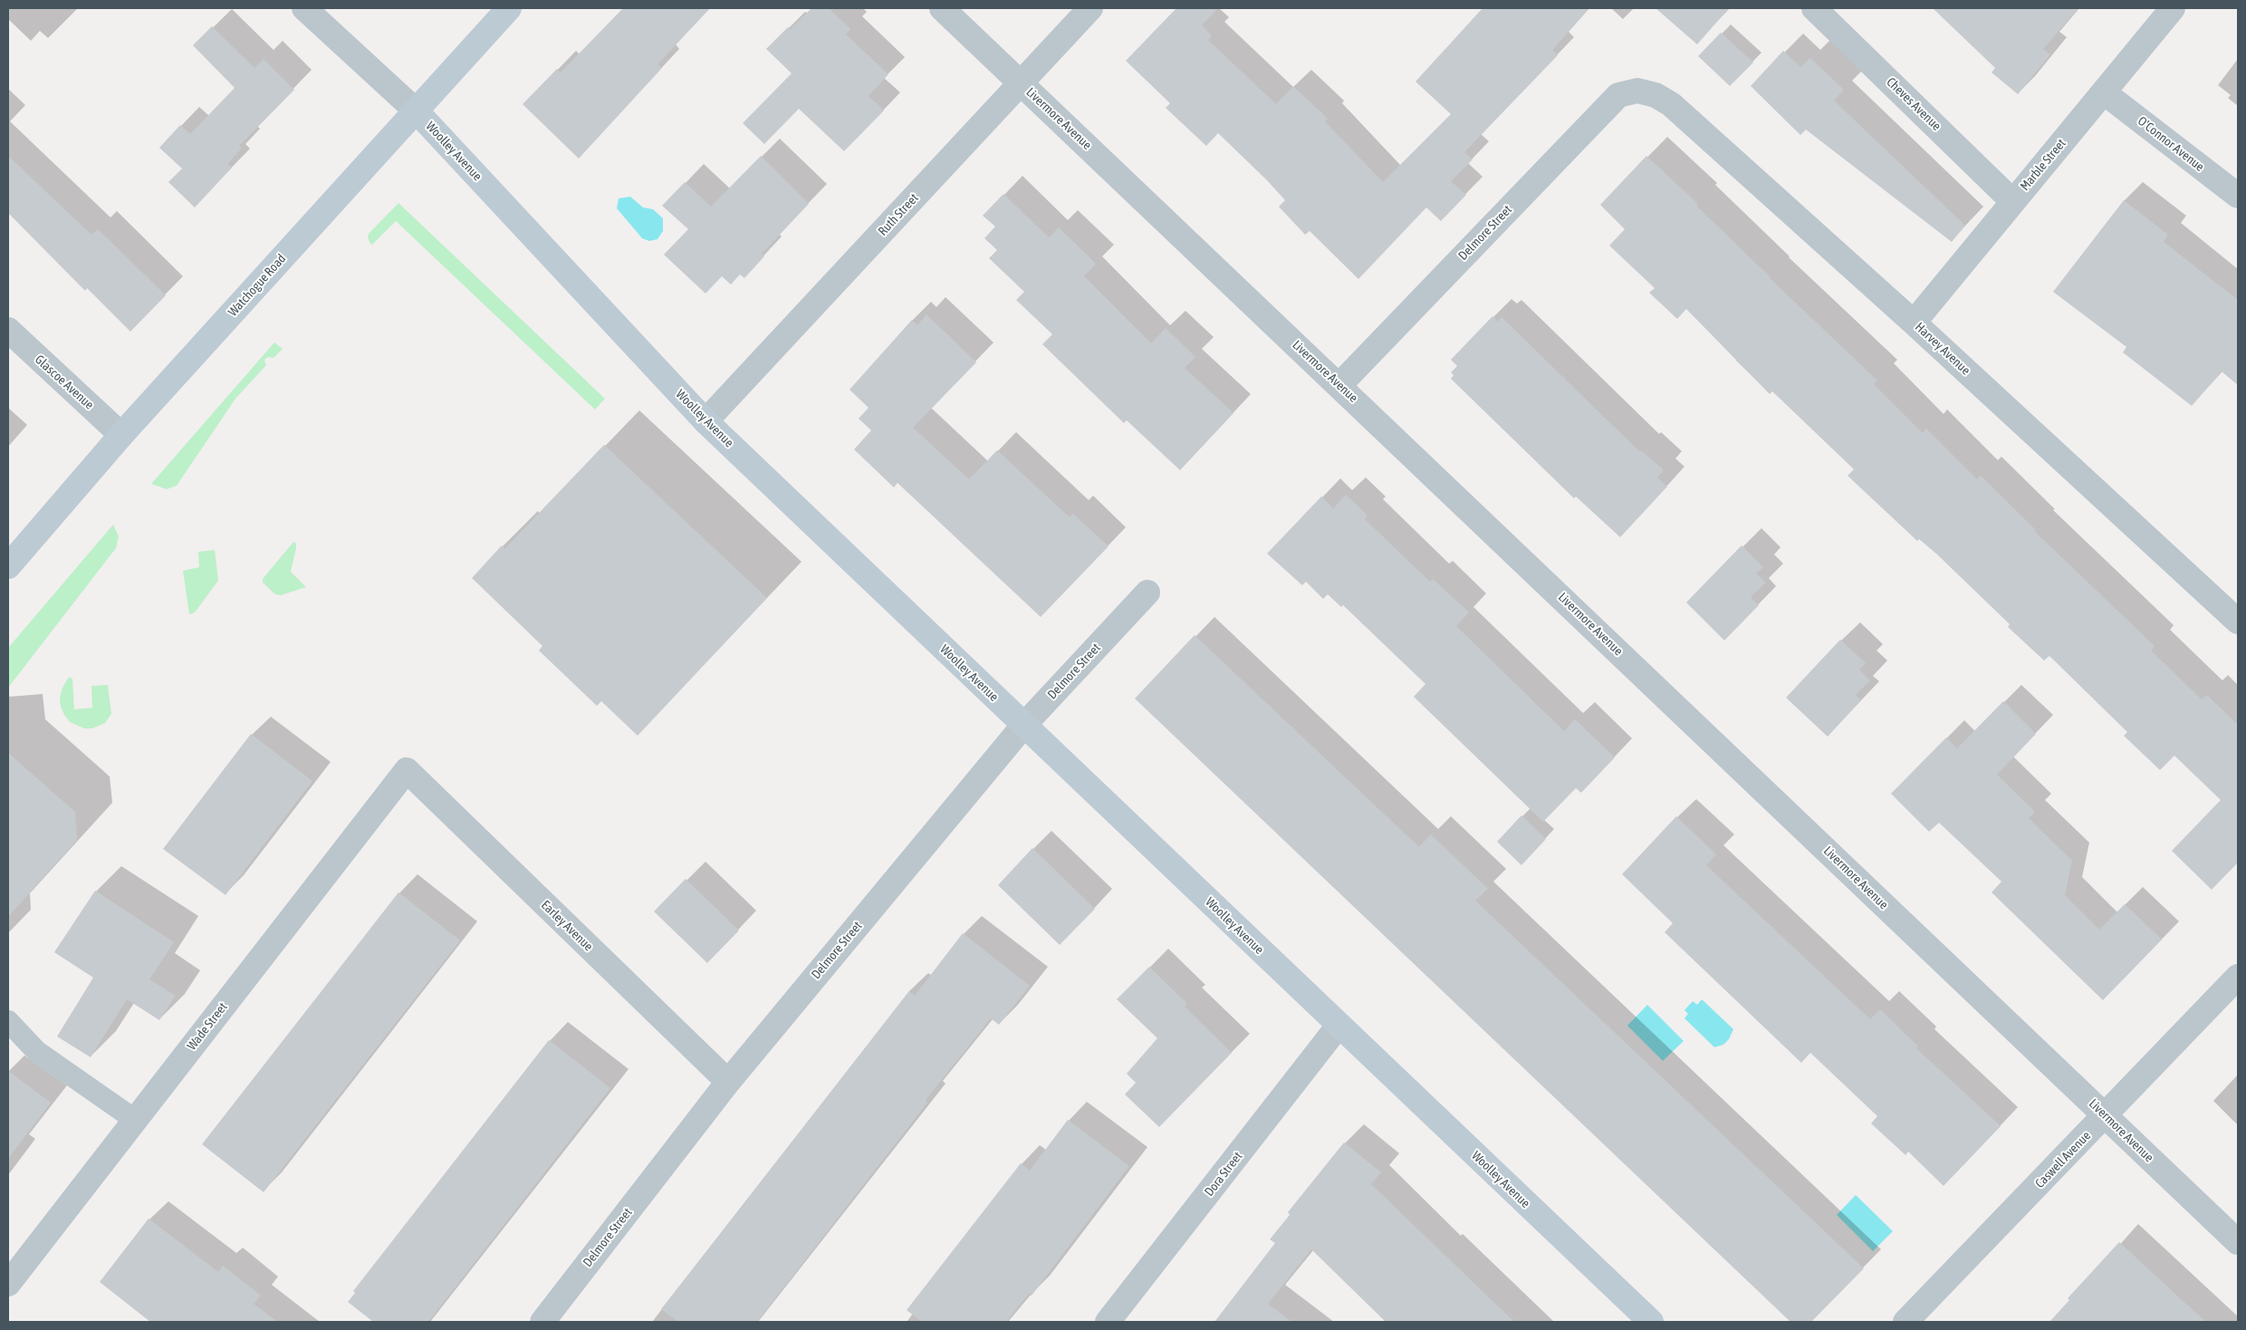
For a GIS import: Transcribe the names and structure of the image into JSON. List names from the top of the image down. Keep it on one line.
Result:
{"streets":{"street":["Cheves Avenue","Livermore Avenue","O'Connor Avenue","Woolley Avenue","Marble Street","Ruth Street","Delmore Street","Watchogue Road","Harvey Avenue","Glascoe Avenue","Earley Avenue","Wade Street","Caswell Avenue","Dora Street"]},"crossings":[["Cheves Avenue","Marble Street"],["Livermore Avenue","Ruth Street"],["Livermore Avenue","Delmore Street"],["Livermore Avenue","Caswell Avenue"],["O'Connor Avenue","Marble Street"],["Woolley Avenue","Ruth Street"],["Woolley Avenue","Delmore Street"],["Woolley Avenue","Watchogue Road"],["Woolley Avenue","Dora Street"],["Marble Street","Harvey Avenue"],["Delmore Street","Harvey Avenue"],["Delmore Street","Earley Avenue"],["Watchogue Road","Glascoe Avenue"],["Earley Avenue","Wade Street"]]}
